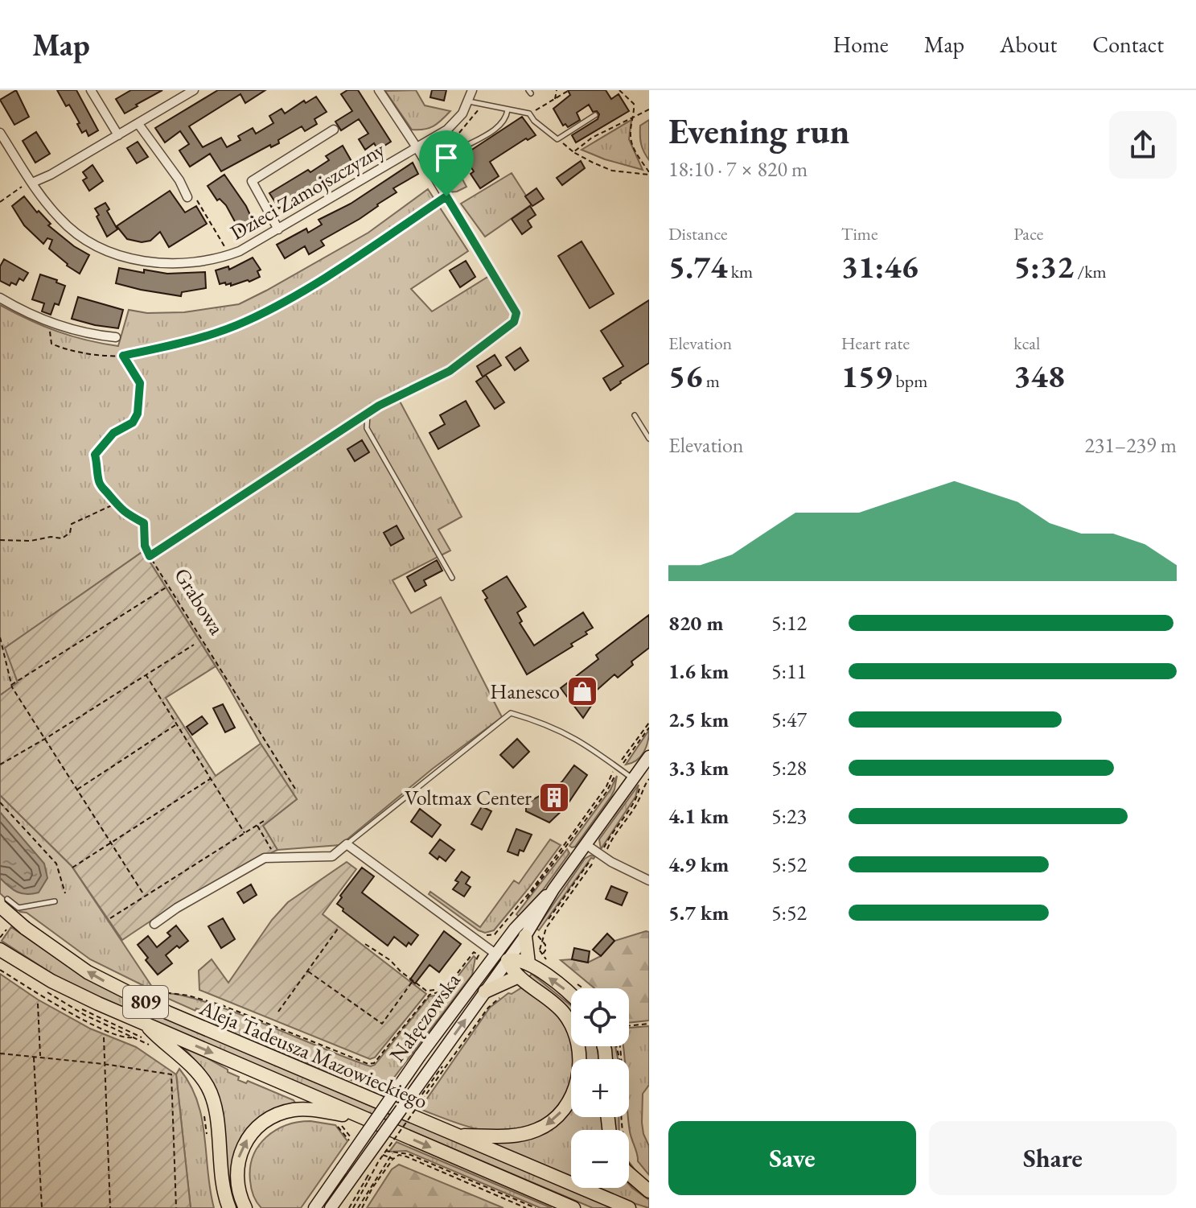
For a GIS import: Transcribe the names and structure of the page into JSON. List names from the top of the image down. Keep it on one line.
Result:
{"streets":{"main road":["809","Nałęczowska","Aleja Tadeusza Mazowieckiego"],"street":["Dzieci Zamojszczyzny"],"path":["Grabowa"]},"places":{"shop":["Hanesco"],"building":["Voltmax Center"]},"page":{"header":"Map","nav":["Home","Map","About","Contact"],"heading":["Evening run","18:10 · 7 × 820 m"],"stats":[["Distance","5.74 km"],["Time","31:46"],["Pace","5:32 /km"],["Elevation","56 m"],["Heart rate","159 bpm"],["kcal","348"]],"chart":["Elevation","231–239 m"],"list":[{"name":"820 m","note":"5:12"},{"name":"1.6 km","note":"5:11"},{"name":"2.5 km","note":"5:47"},{"name":"3.3 km","note":"5:28"},{"name":"4.1 km","note":"5:23"},{"name":"4.9 km","note":"5:52"},{"name":"5.7 km","note":"5:52"}],"map_buttons":["+","−"],"buttons":["Save","Share"]}}
